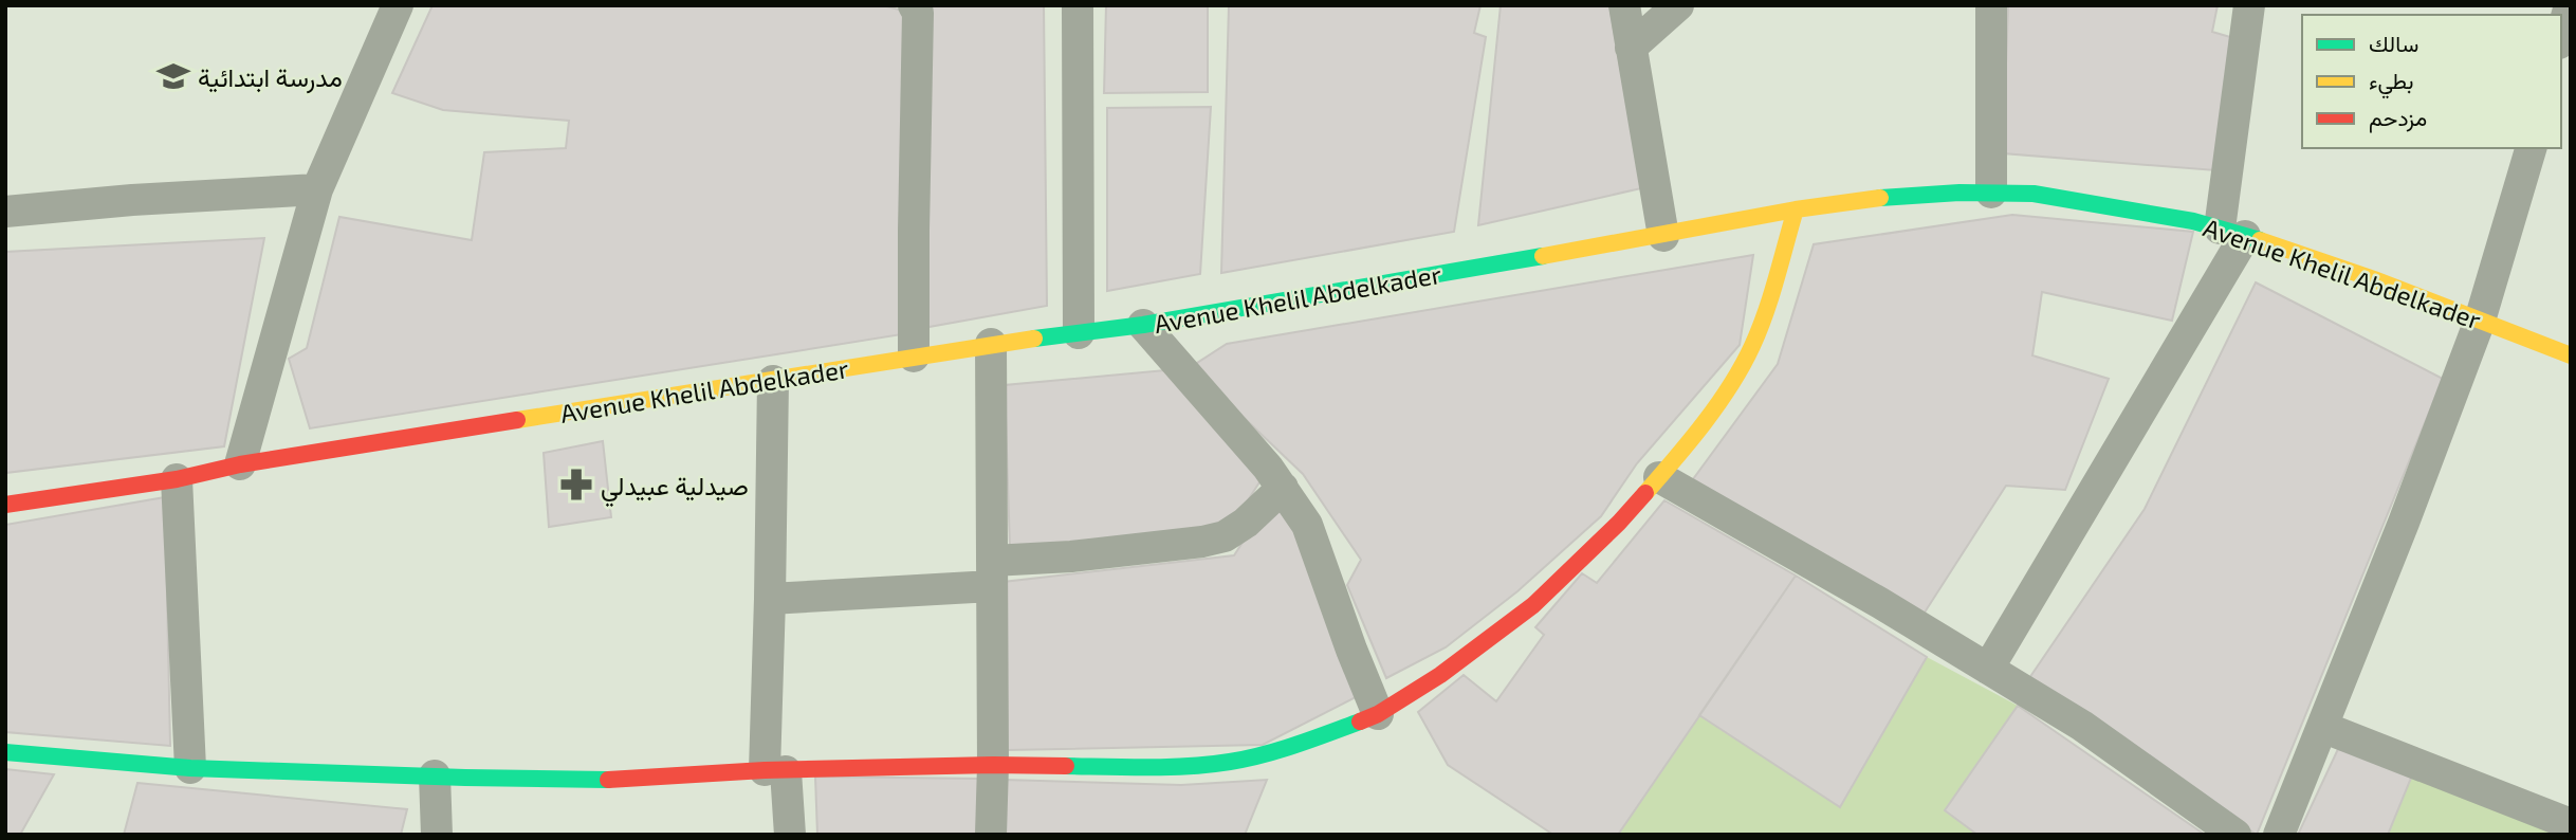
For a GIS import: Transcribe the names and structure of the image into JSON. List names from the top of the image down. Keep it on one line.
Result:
{"streets":{"street":["Avenue Khelil Abdelkader"]},"places":{"school or university":["مدرسة ابتدائية"],"pharmacy":["صيدلية عبيدلي"]},"legend":["سالك","بطيء","مزدحم"]}
